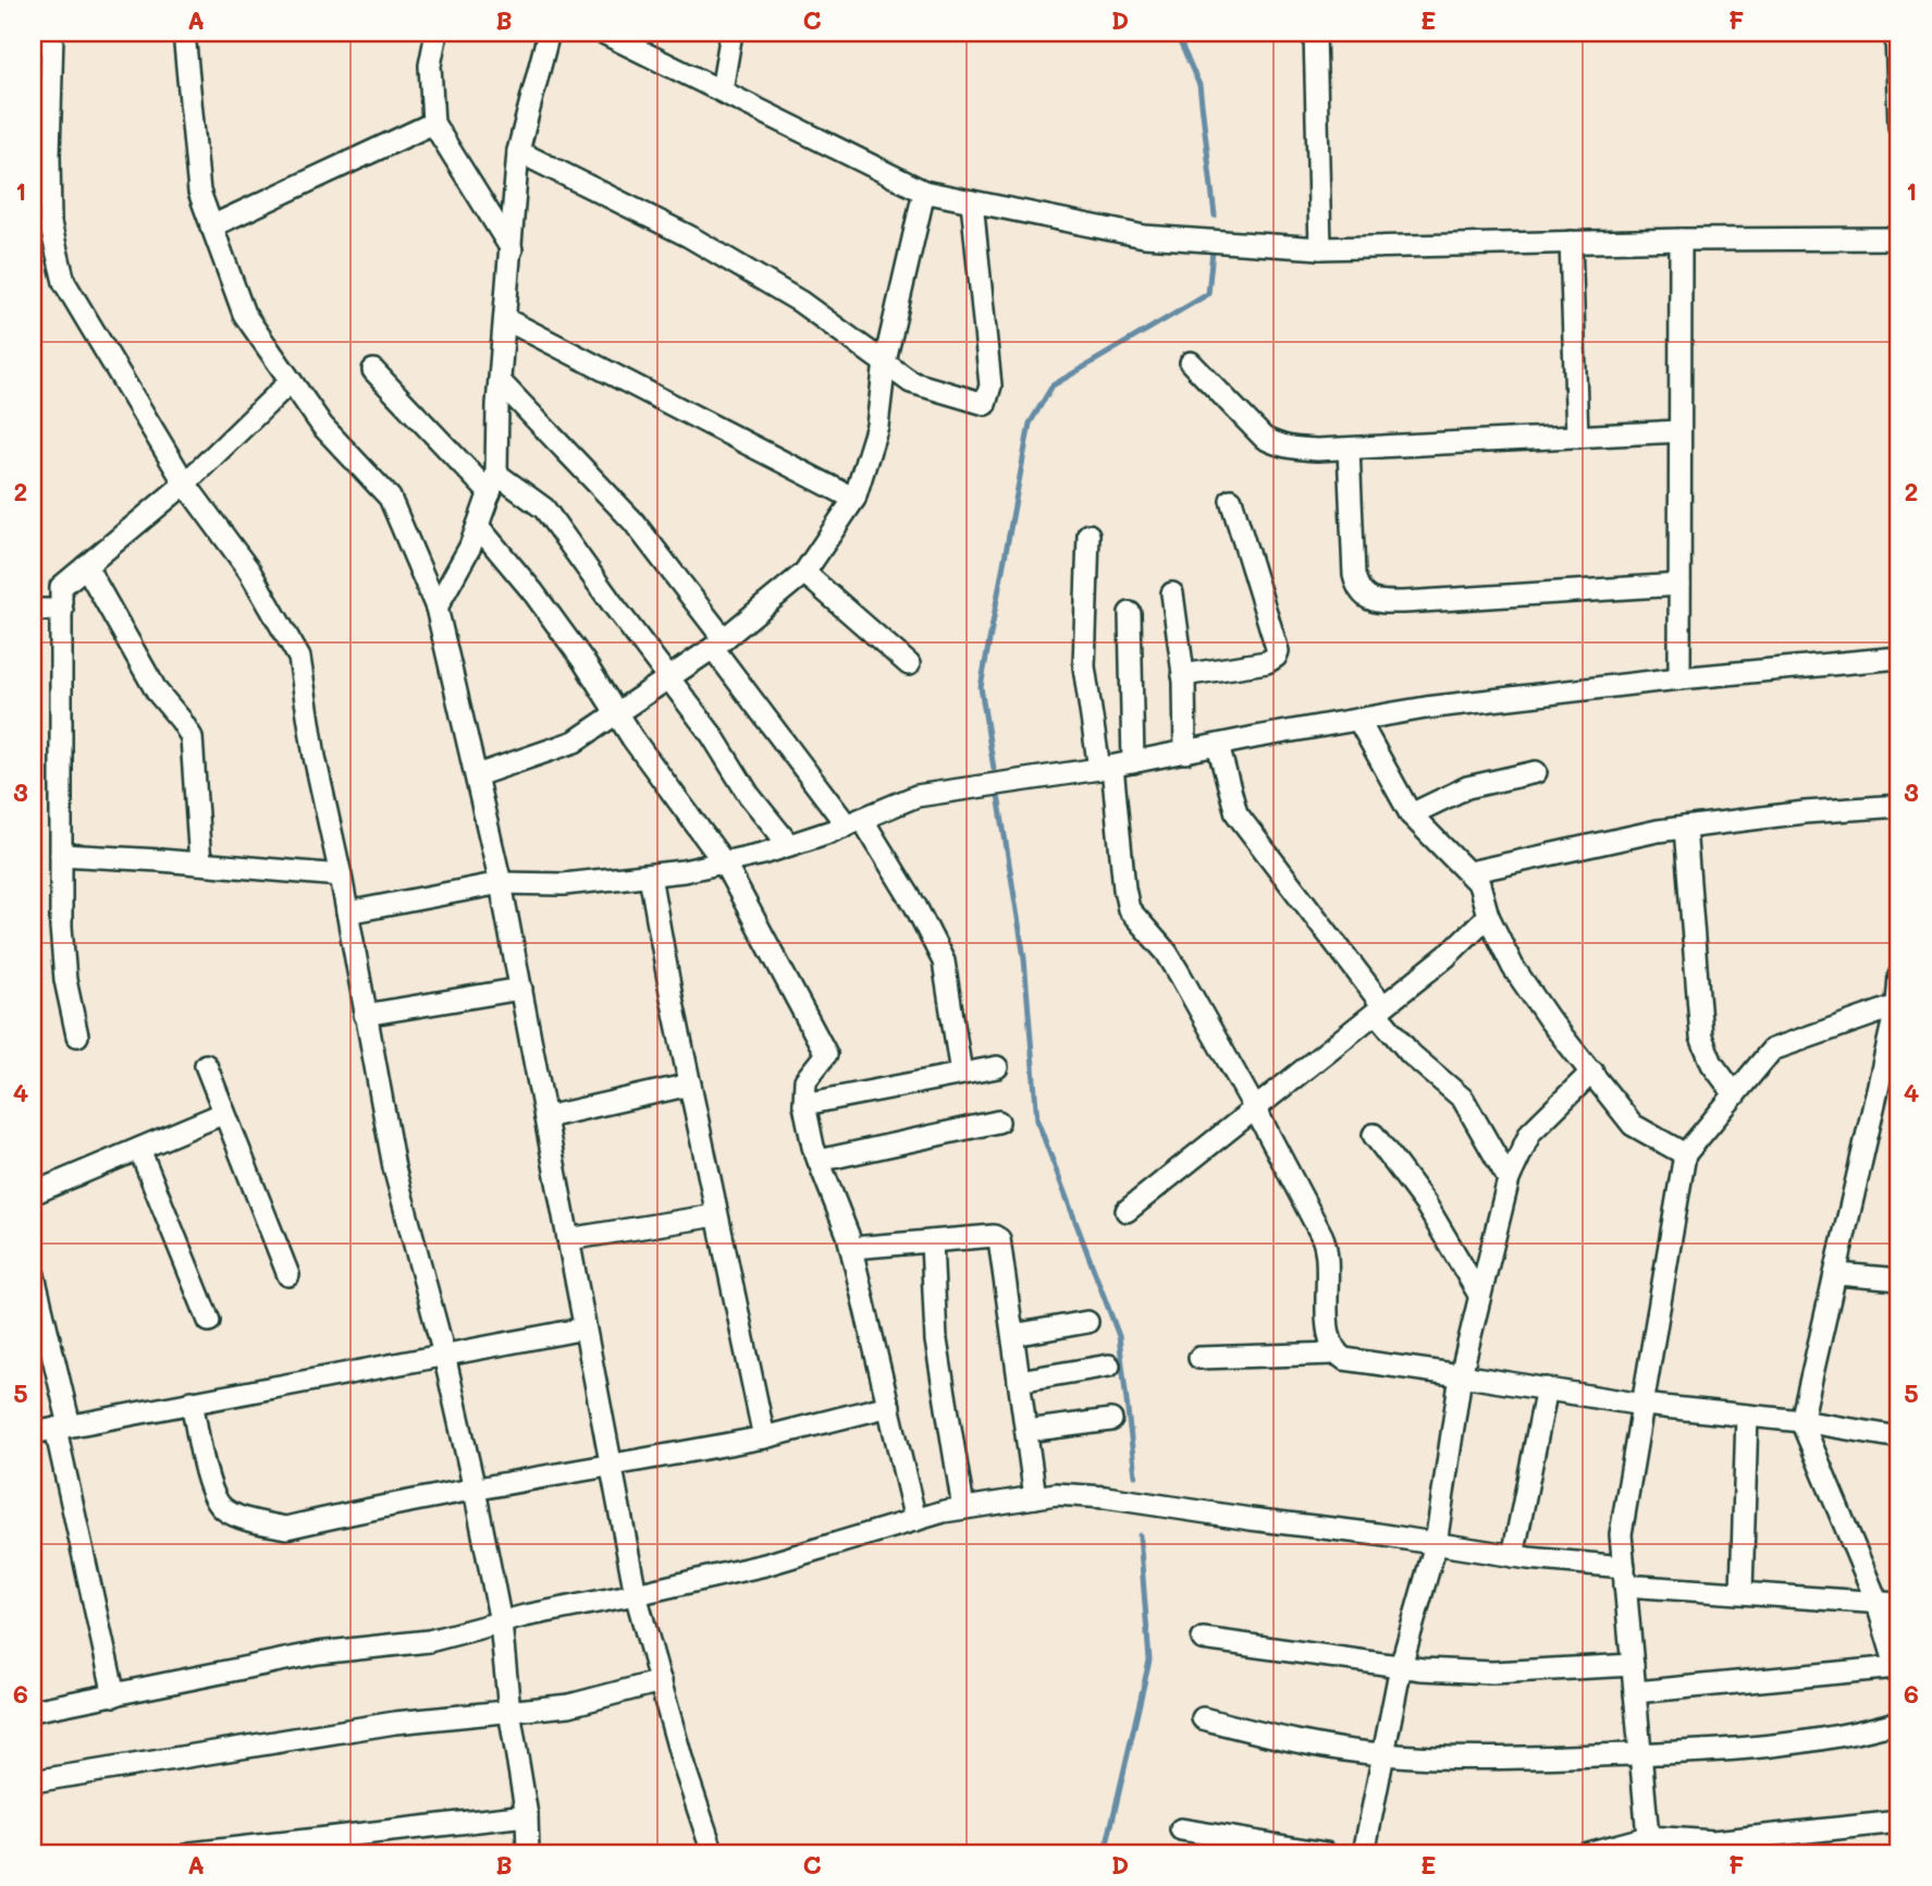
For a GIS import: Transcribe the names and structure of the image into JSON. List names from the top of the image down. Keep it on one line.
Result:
{"grid":{"columns":["A","B","C","D","E","F"],"rows":["1","2","3","4","5","6"]}}
